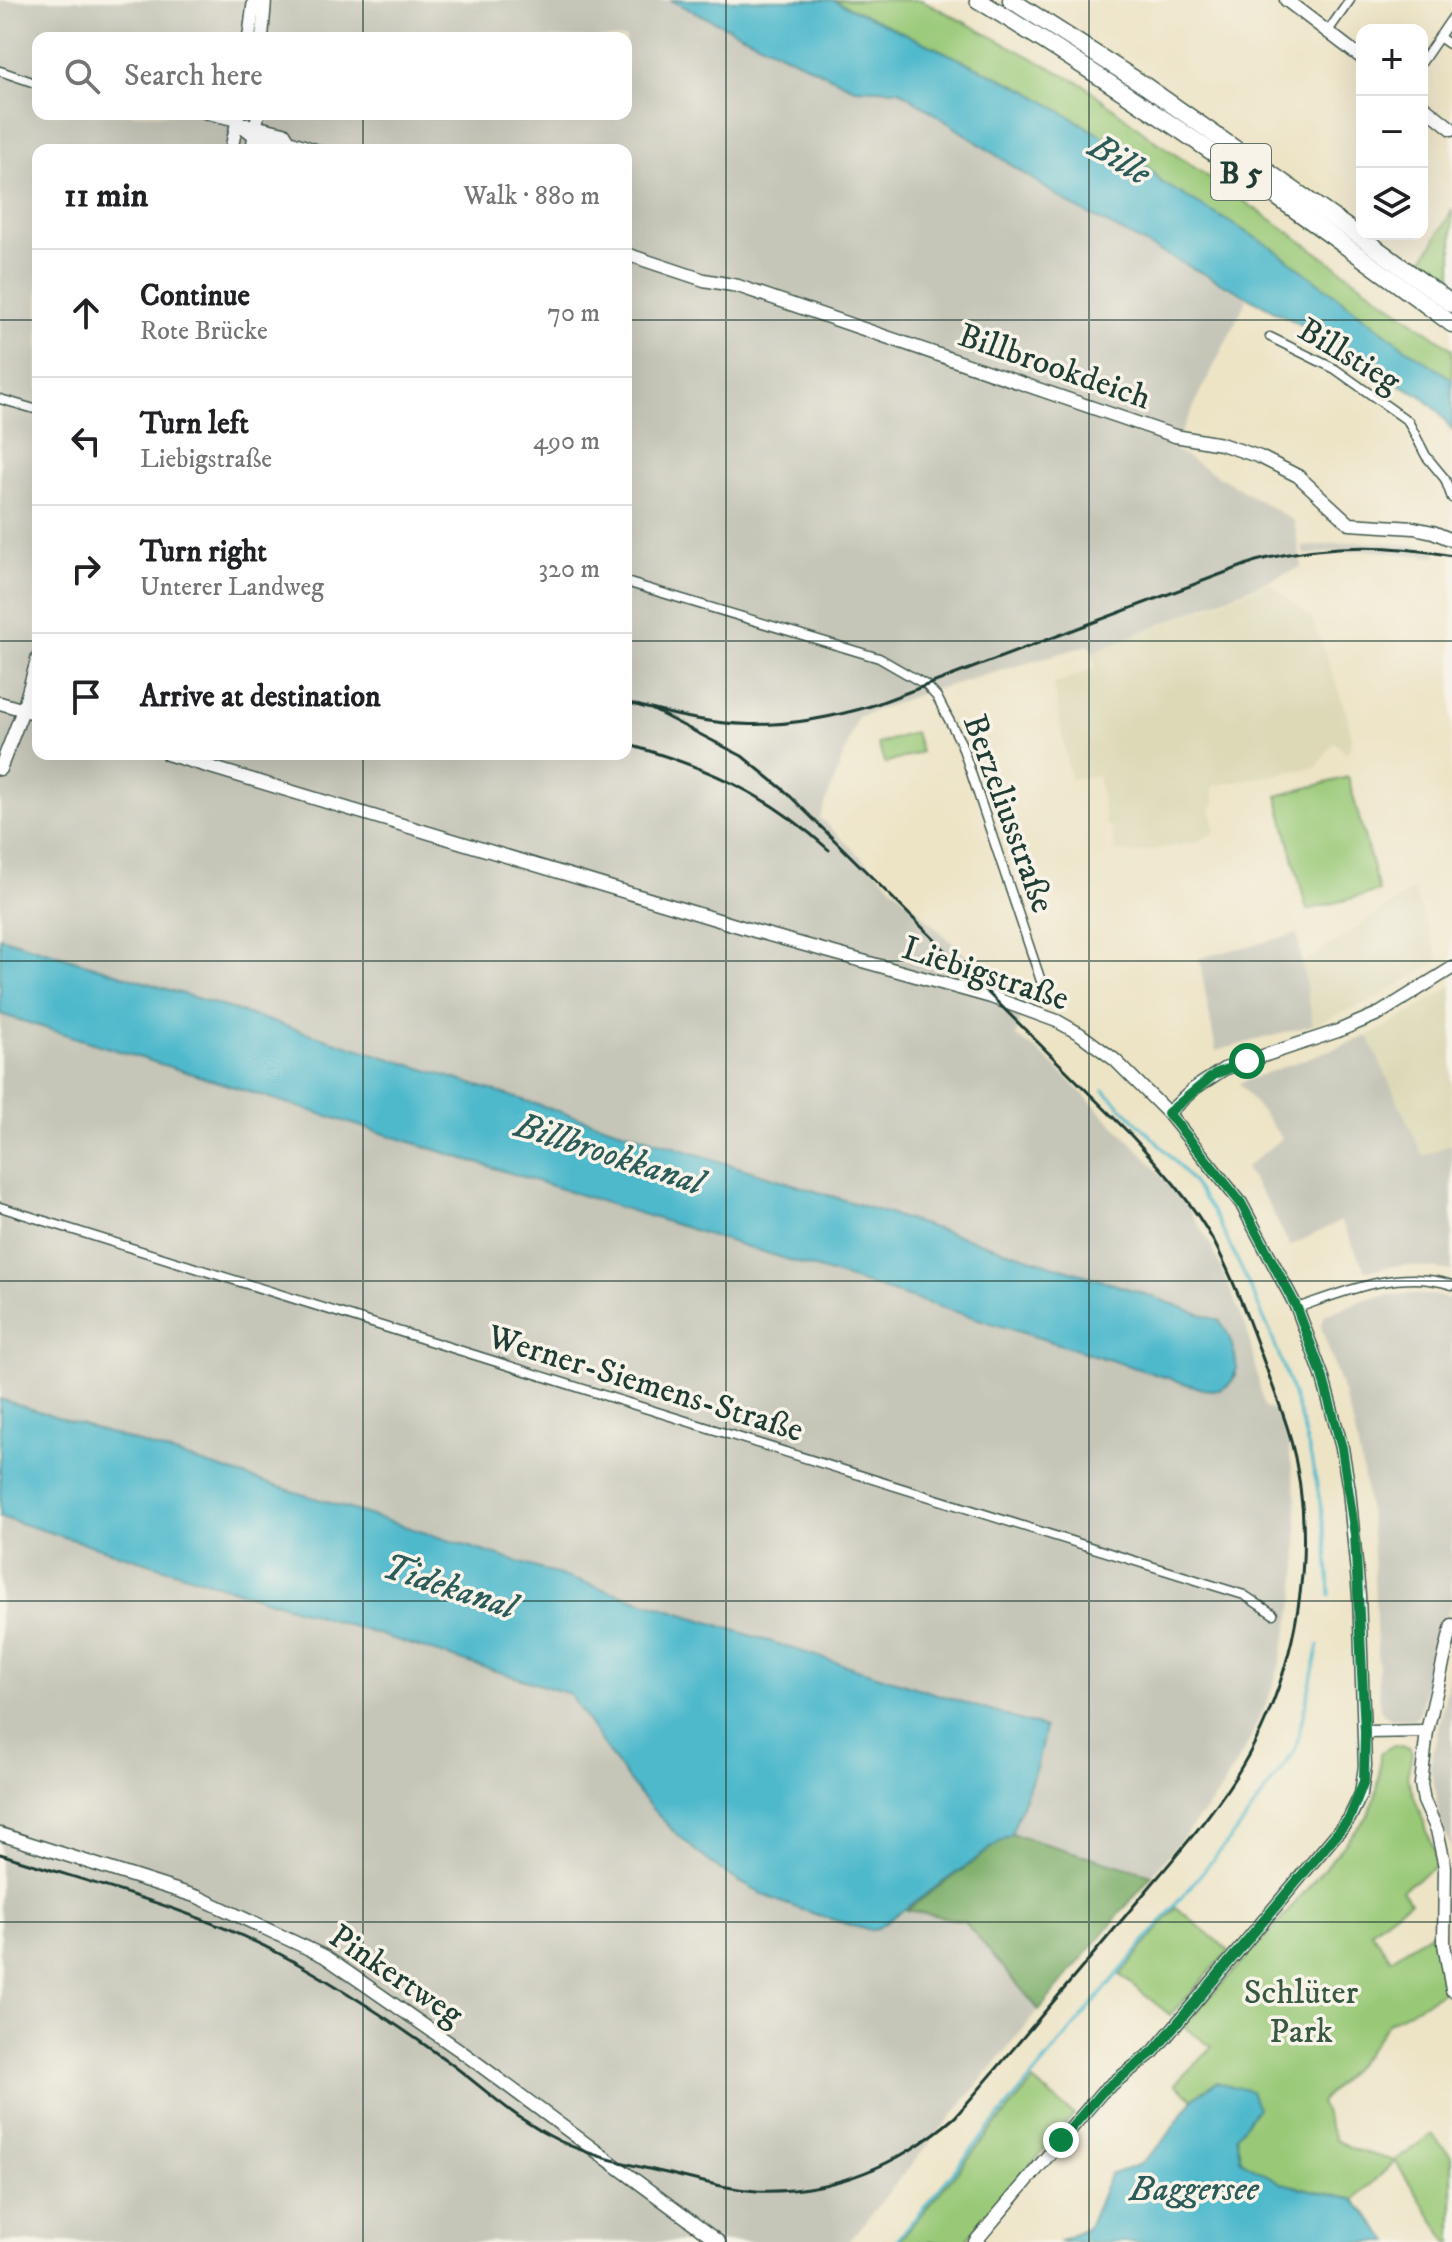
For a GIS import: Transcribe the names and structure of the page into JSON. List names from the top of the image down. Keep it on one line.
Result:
{"streets":{"highway":["B 5"],"street":["Billstieg","Billbrookdeich","Berzeliusstraße","Liebigstraße","Werner-Siemens-Straße","Pinkertweg"]},"water":["Bille","Billbrookkanal","Tidekanal","Baggersee"],"parks":["Schlüter Park"],"page":{"map_buttons":["+","−"],"search":"Search here","heading":["11 min","Walk · 880 m"],"list":[["Continue","Rote Brücke","70 m"],["Turn left","Liebigstraße","490 m"],["Turn right","Unterer Landweg","320 m"],"Arrive at destination"]}}
